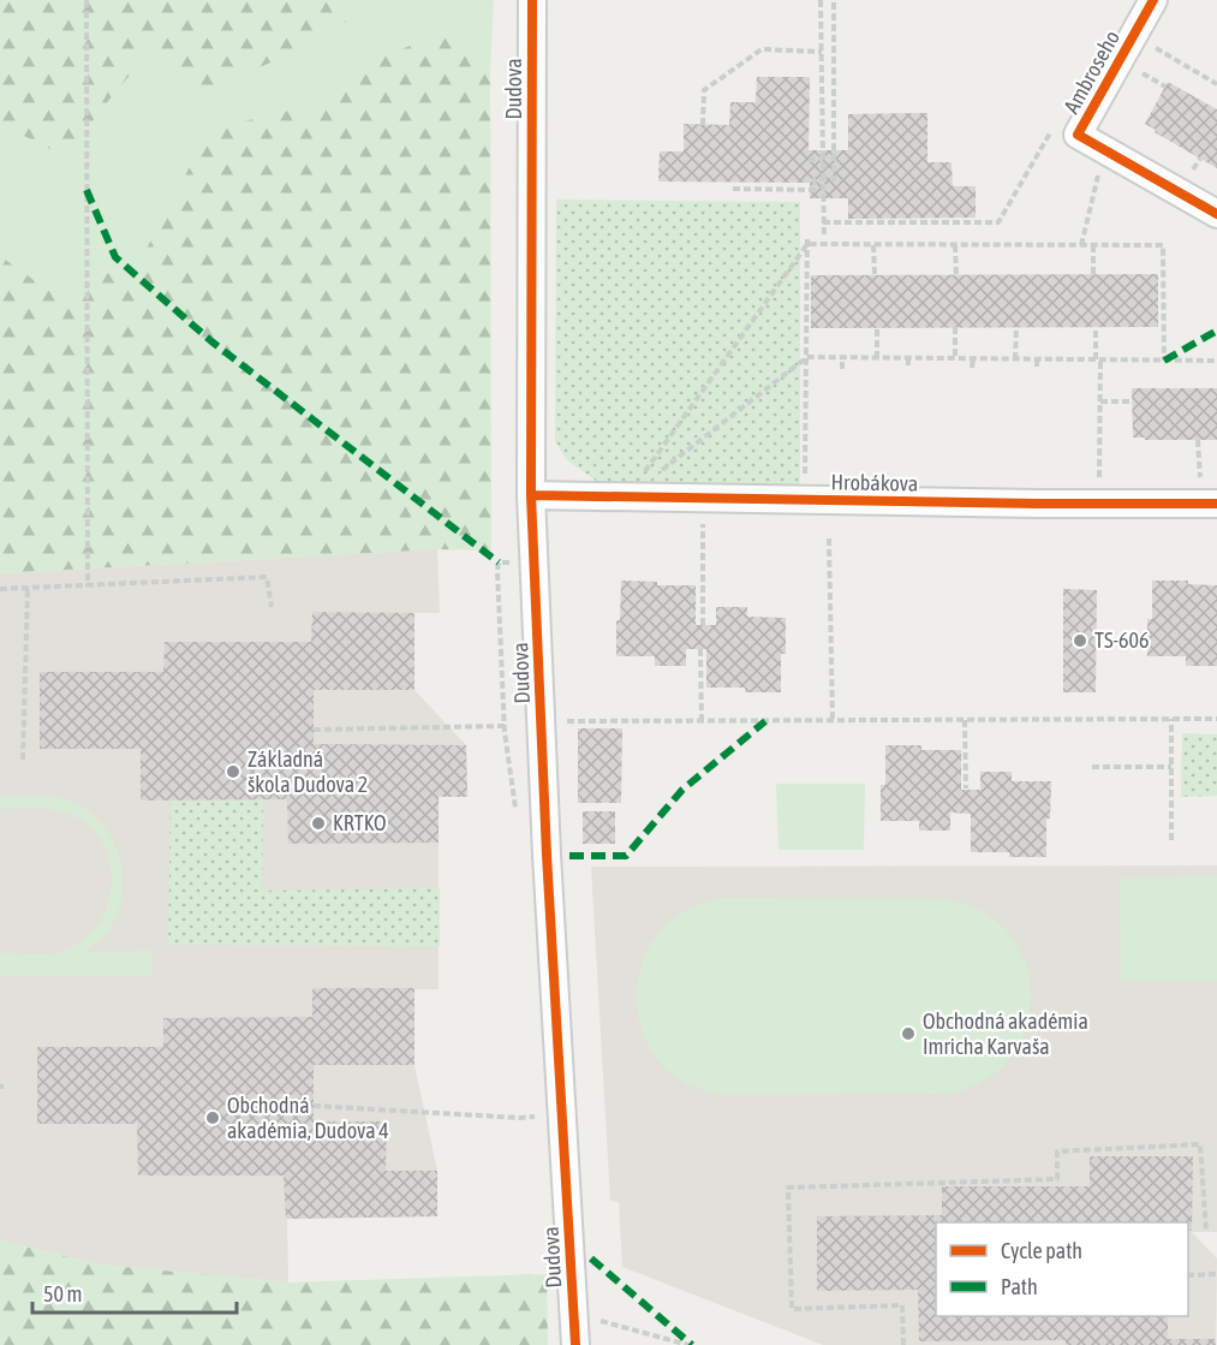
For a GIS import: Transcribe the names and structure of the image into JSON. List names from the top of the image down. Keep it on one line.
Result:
{"streets":{"street":["Ambroseho","Dudova","Hrobákova"]},"crossings":[["Dudova","Hrobákova"]],"places":["TS-606","Základná škola Dudova 2","KRTKO","Obchodná akadémia Imricha Karvaša","Obchodná akadémia, Dudova 4"],"legend":["Cycle path","Path"],"scale_bar":"50 m"}
